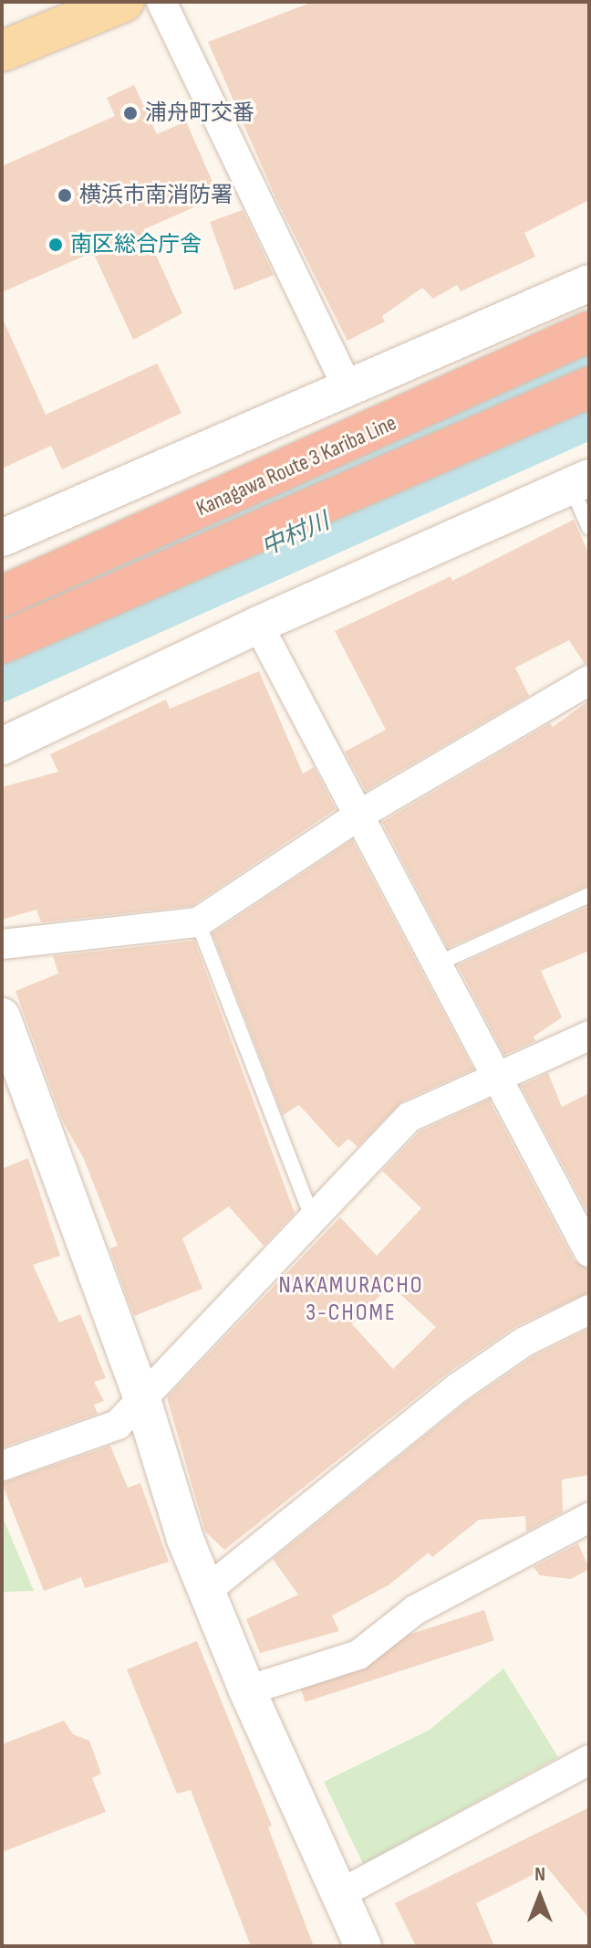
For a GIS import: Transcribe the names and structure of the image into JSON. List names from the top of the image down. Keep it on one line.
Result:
{"streets":{"highway":["Kanagawa Route 3 Kariba Line"]},"districts":["NAKAMURACHO 3-CHOME"],"water":["中村川"],"places":["浦舟町交番","横浜市南消防署","南区総合庁舎"],"north":"top"}
